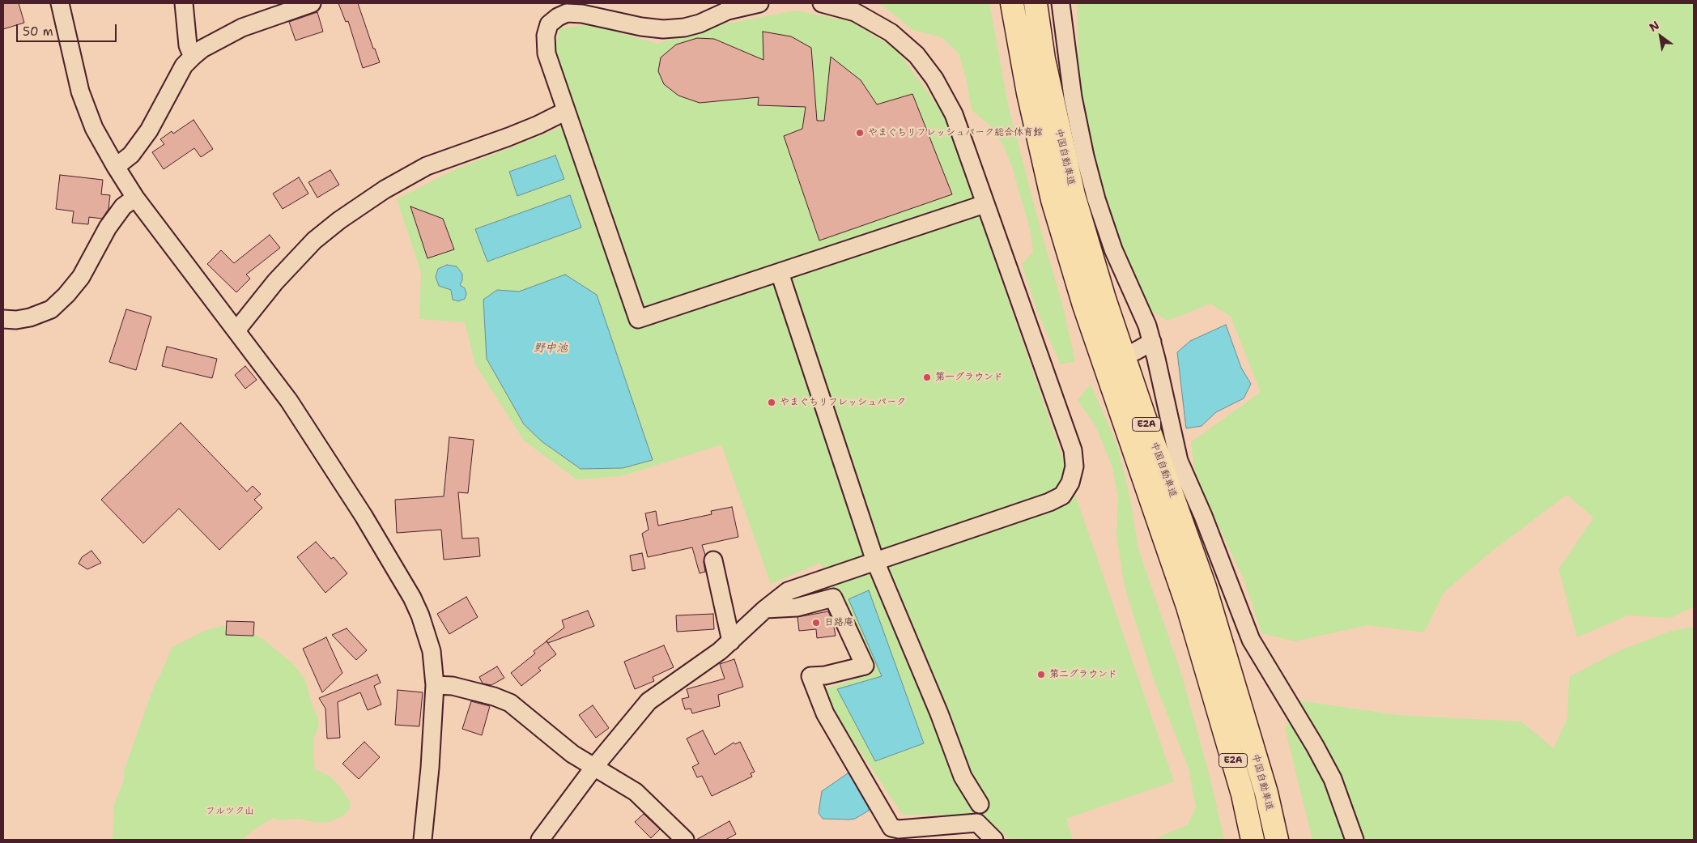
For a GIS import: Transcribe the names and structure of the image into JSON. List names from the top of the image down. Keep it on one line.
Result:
{"streets":{"highway":["中国自動車道","E2A"]},"water":["野中池"],"parks":["フルツク山"],"places":["やまぐちリフレッシュパーク総合体育館","第一グラウンド","やまぐちリフレッシュパーク","日路庵","第二グラウンド"],"scale_bar":"50 m","north":"top left"}
